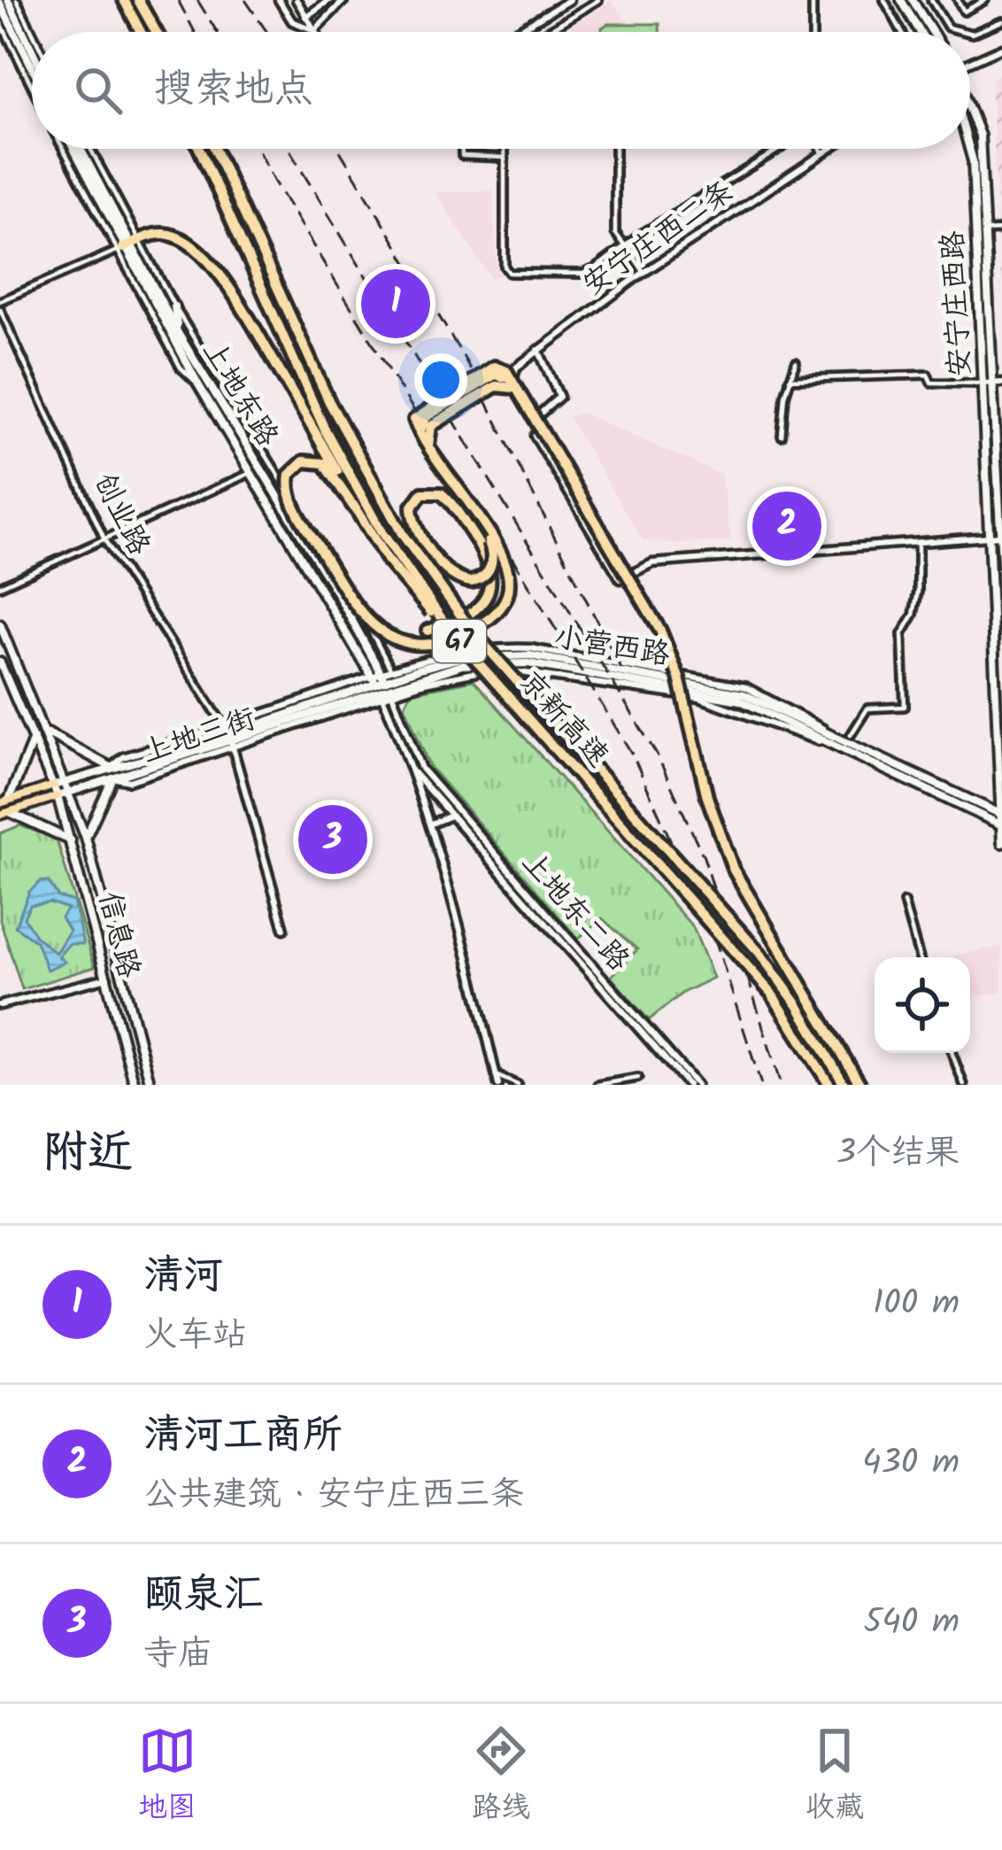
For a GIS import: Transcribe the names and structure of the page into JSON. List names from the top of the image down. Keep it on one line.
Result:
{"streets":{"highway":["G7","京新高速"],"main road":["安宁庄西路","上地东路","小营西路","上地三街","信息路"],"street":["安宁庄西二条","创业路","上地东二路"]},"crossings":[["安宁庄西路","小营西路"],["上地东路","小营西路"],["上地东路","上地三街"],["上地东路","上地东二路"],["创业路","上地三街"],["小营西路","上地三街"],["上地三街","信息路"]],"page":{"search":"搜索地点","pins":["1","2","3"],"heading":["附近","3个结果"],"list":[{"mark":"1","name":"清河","note":"火车站","value":"100 m"},{"mark":"2","name":"清河工商所","note":"公共建筑 · 安宁庄西三条","value":"430 m"},{"mark":"3","name":"颐泉汇","note":"寺庙","value":"540 m"}],"nav":["地图","路线","收藏"]}}
